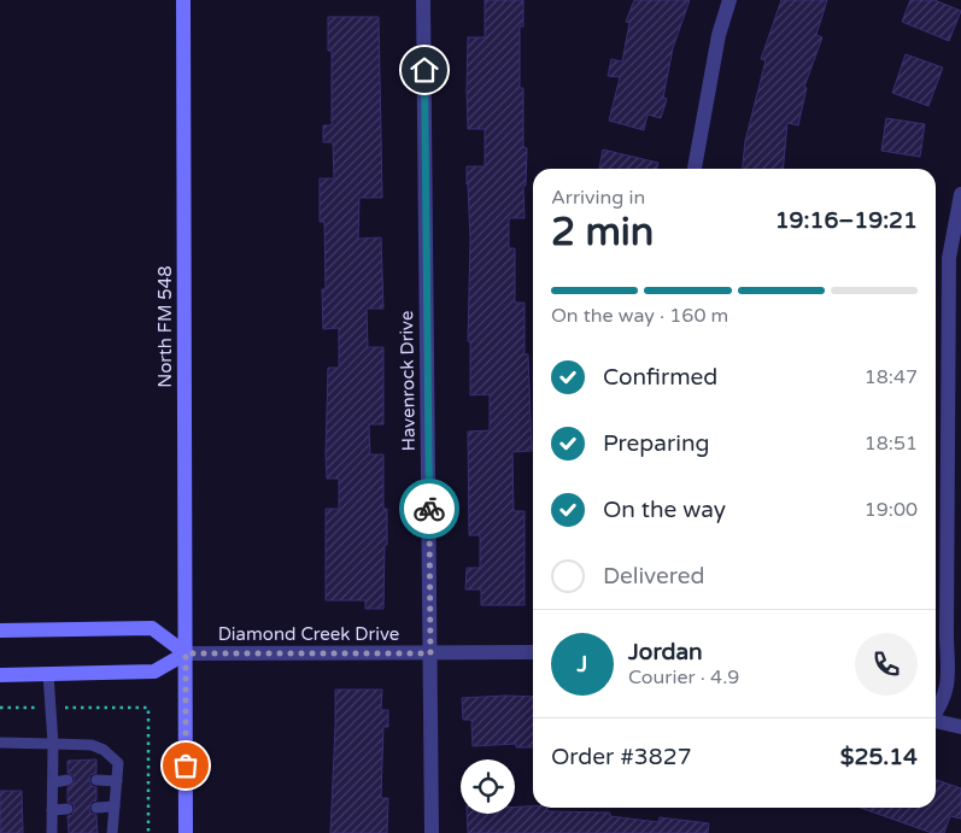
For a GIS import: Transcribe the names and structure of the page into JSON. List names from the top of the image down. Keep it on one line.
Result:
{"streets":{"main road":["North FM 548"],"street":["Havenrock Drive","Diamond Creek Drive"]},"crossings":[["North FM 548","Diamond Creek Drive"],["Havenrock Drive","Diamond Creek Drive"]],"page":{"heading":["2 min","Arriving in","19:16–19:21"],"panel":["Jordan","Courier · 4.9","Order #3827","$25.14"],"bar":"On the way · 160 m","list":[["Confirmed","18:47"],["Preparing","18:51"],["On the way","19:00"],"Delivered"],"round":"J"}}
